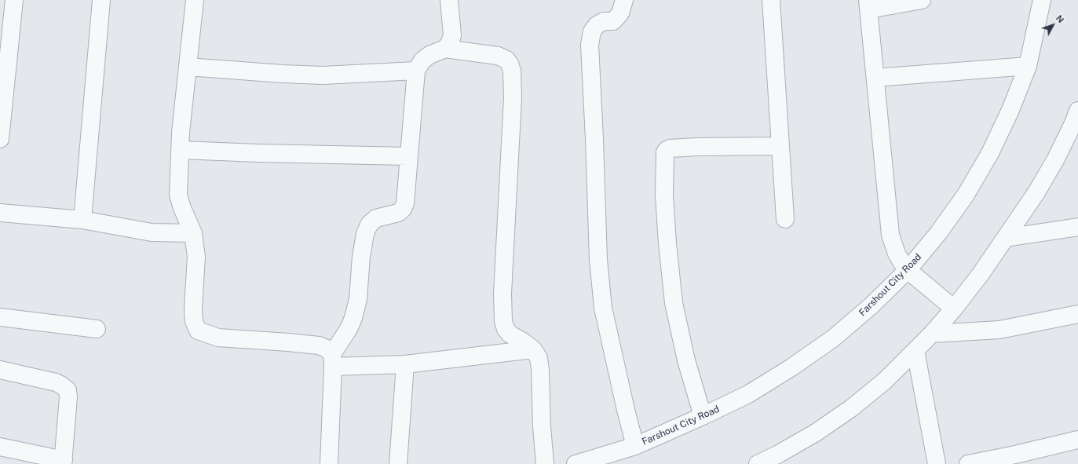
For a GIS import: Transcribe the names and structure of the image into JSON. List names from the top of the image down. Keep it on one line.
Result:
{"streets":{"street":["Farshout City Road"]},"north":"top right"}
